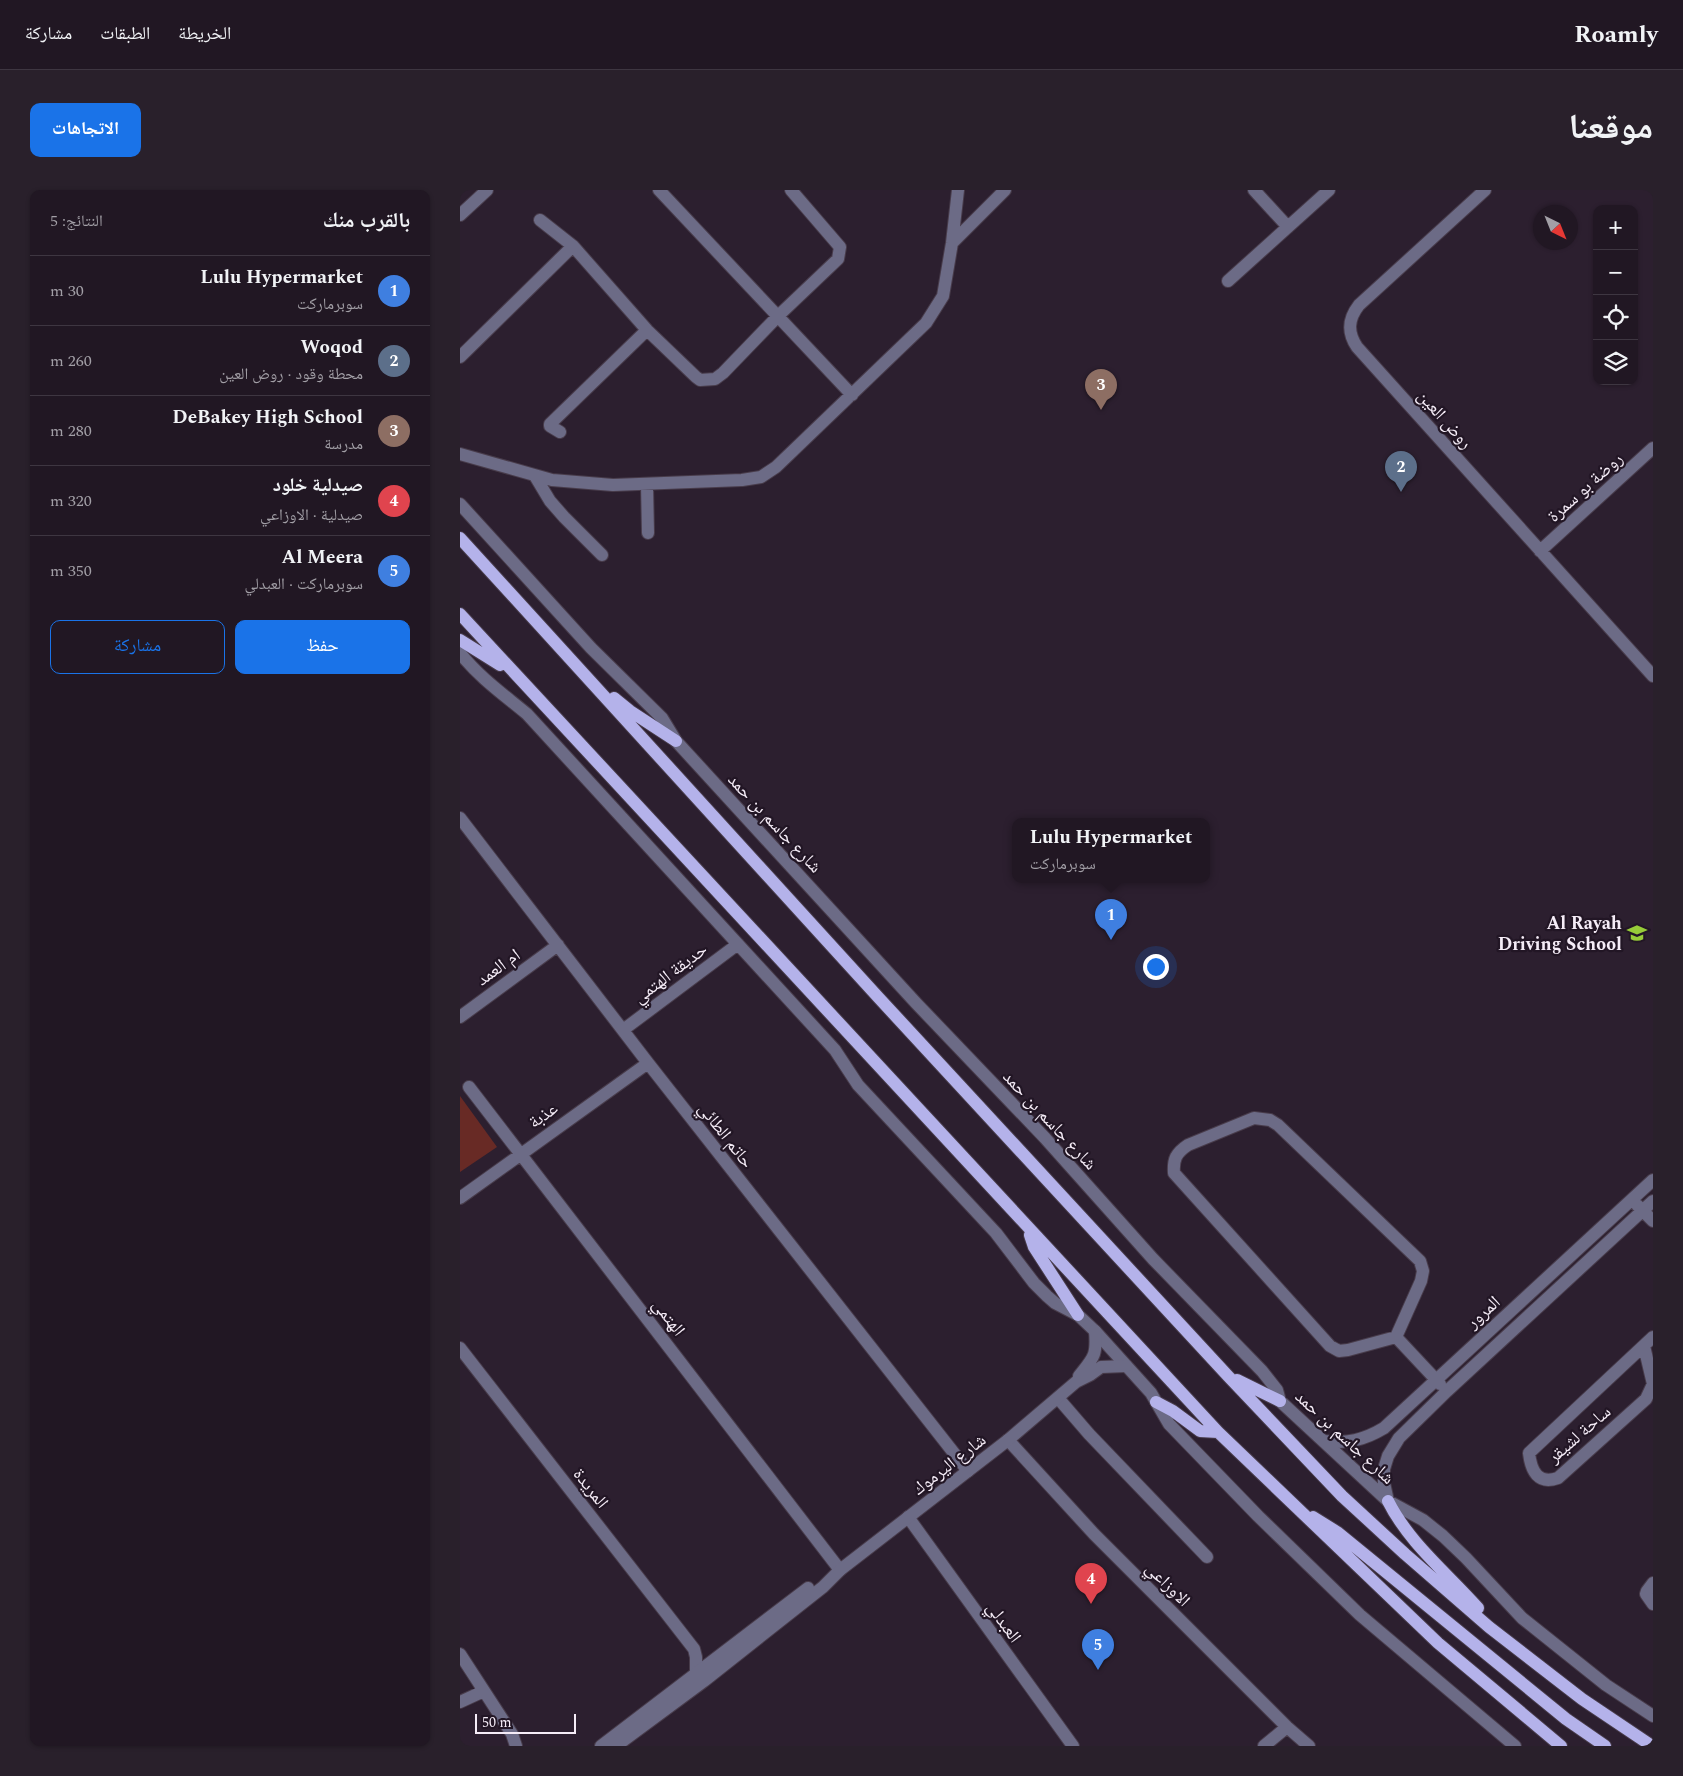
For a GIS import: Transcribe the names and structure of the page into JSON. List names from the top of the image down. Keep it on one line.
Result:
{"streets":{"street":["روض العين","روضة بو سمرة","شارع جاسم بن حمد","ام العمد","حديقة الهتمي","عذبة","حاتم الطائي","المرور","الهتمي","ساحة لشيقر","شارع اليرموك","المريدة","الاوزاعي","العبدلي"]},"crossings":[["روض العين","روضة بو سمرة"],["شارع جاسم بن حمد","المرور"],["ام العمد","حاتم الطائي"],["حديقة الهتمي","حاتم الطائي"],["عذبة","حاتم الطائي"],["عذبة","الهتمي"],["حاتم الطائي","شارع اليرموك"],["الهتمي","شارع اليرموك"],["شارع اليرموك","الاوزاعي"],["شارع اليرموك","العبدلي"]],"places":{"school or university":["Al Rayah Driving School"]},"scale_bar":"50 m","north":"bottom right","page":{"header":"Roamly","nav":["الخريطة","الطبقات","مشاركة"],"title":"موقعنا","buttons":["الاتجاهات",["حفظ","مشاركة"]],"heading":["بالقرب منك","النتائج: 5"],"map_buttons":["+","−"],"list":[{"mark":"1","name":"Lulu Hypermarket","note":"سوبرماركت","value":"30 m"},{"mark":"2","name":"Woqod","note":"محطة وقود · روض العين","value":"260 m"},{"mark":"3","name":"DeBakey High School","note":"مدرسة","value":"280 m"},{"mark":"4","name":"صيدلية خلود","note":"صيدلية · الاوزاعي","value":"320 m"},{"mark":"5","name":"Al Meera","note":"سوبرماركت · العبدلي","value":"350 m"}],"pins":["3","2","1","4","5"],"popup":["Lulu Hypermarket","سوبرماركت"],"scale":"50 m"}}
